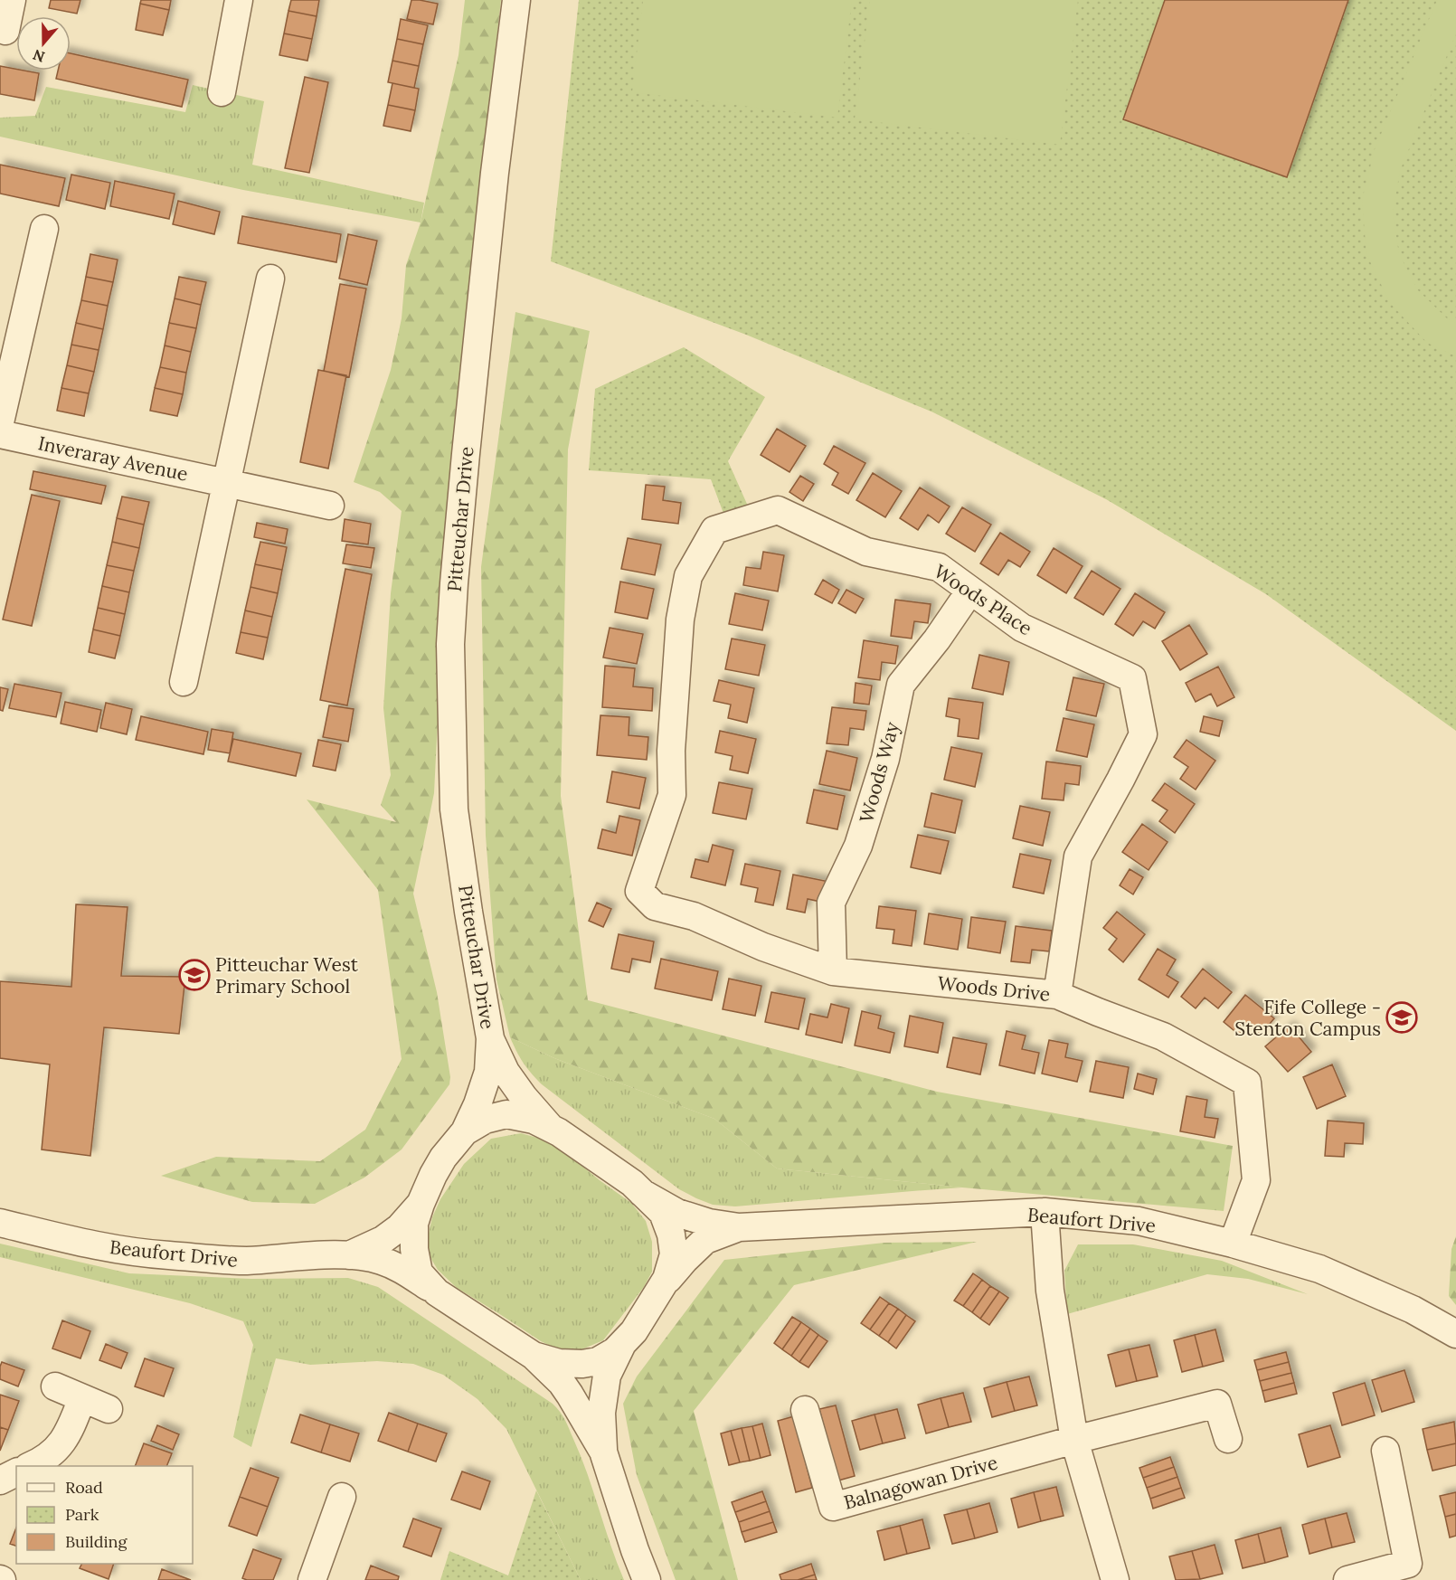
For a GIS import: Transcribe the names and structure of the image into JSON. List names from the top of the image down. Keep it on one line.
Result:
{"streets":{"street":["Inveraray Avenue","Pitteuchar Drive","Woods Place","Woods Way","Woods Drive","Beaufort Drive","Balnagowan Drive"]},"crossings":[["Woods Place","Woods Way"],["Woods Place","Woods Drive"],["Woods Way","Woods Drive"],["Woods Drive","Beaufort Drive"]],"places":{"school or university":["Pitteuchar West Primary School","Fife College - Stenton Campus"]},"legend":["Road","Park","Building"],"north":"bottom"}
